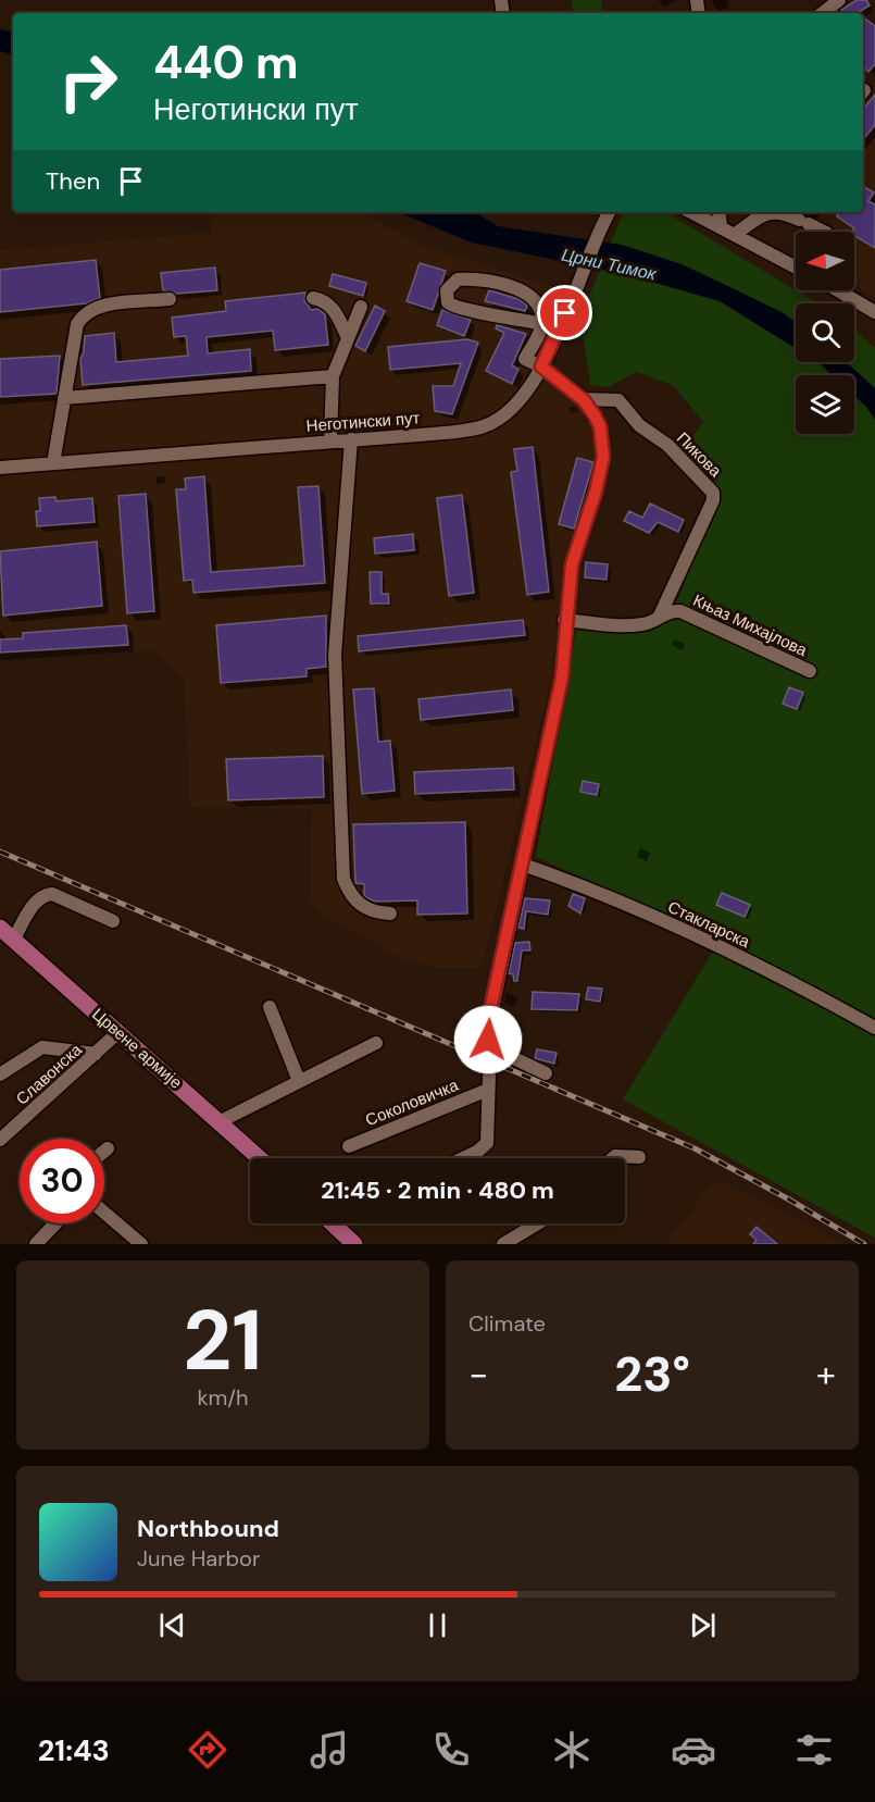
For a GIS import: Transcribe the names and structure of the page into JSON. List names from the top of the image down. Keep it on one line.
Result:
{"streets":{"main road":["Црвене армије"],"street":["Неготински пут","Пикова","Књаз Михајлова","Стакларска","Славонска","Соколовичка"]},"crossings":[["Пикова","Књаз Михајлова"],["Црвене армије","Славонска"]],"water":["Црни Тимок"],"north":"left","page":{"turn":["440 m","Неготински пут"],"then":"Then","limit":"30","trip":"21:45 · 2 min · 480 m","tile":[["21","km/h"],"Climate"],"heat":["−","23°","+"],"song":["Northbound","June Harbor"],"tabs":"21:43"}}
